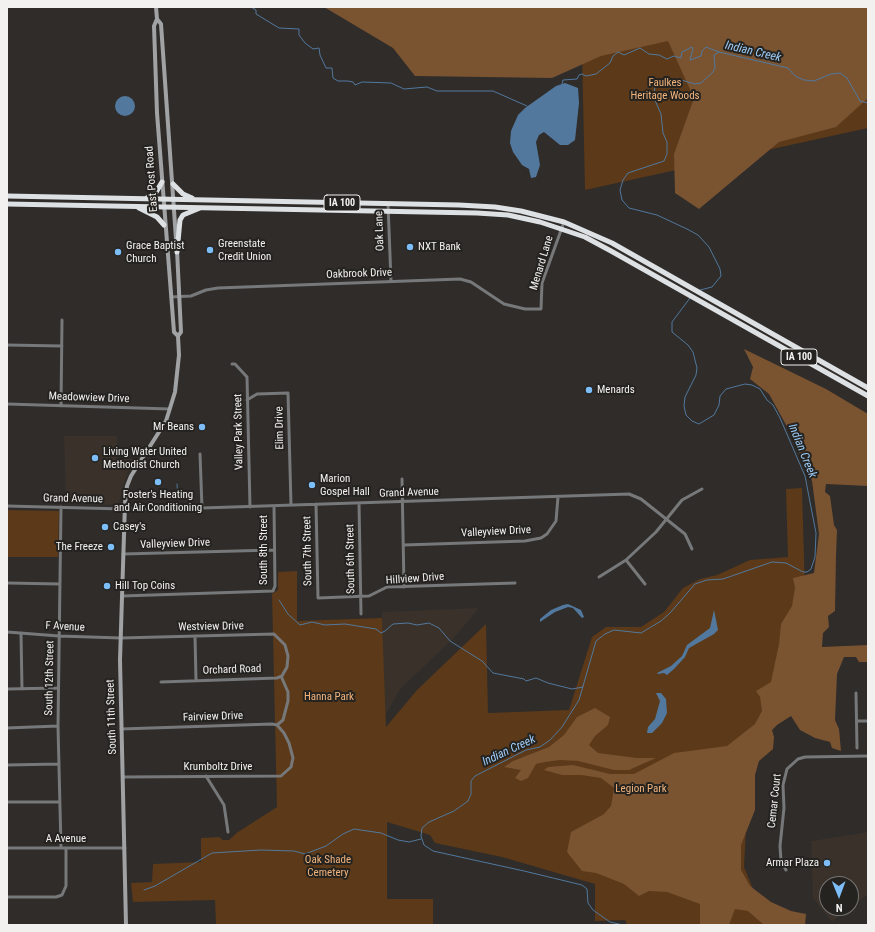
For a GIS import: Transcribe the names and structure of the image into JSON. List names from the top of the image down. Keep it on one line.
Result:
{"streets":{"highway":["IA 100"],"main road":["East Post Road","South 11th Street"],"street":["Oak Lane","Menard Lane","Oakbrook Drive","Meadowview Drive","Elim Drive","Valley Park Street","Grand Avenue","Valleyview Drive","South 8th Street","South 7th Street","South 6th Street","Hillview Drive","F Avenue","Westview Drive","Orchard Road","South 12th Street","Fairview Drive","Krumboltz Drive","Cemar Court","A Avenue"]},"crossings":[["East Post Road","IA 100"],["East Post Road","Oakbrook Drive"],["East Post Road","Meadowview Drive"],["East Post Road","Grand Avenue"],["East Post Road","South 11th Street"],["IA 100","Oak Lane"],["IA 100","Menard Lane"],["Oak Lane","Oakbrook Drive"],["Menard Lane","Oakbrook Drive"],["Elim Drive","Valley Park Street"],["Elim Drive","Grand Avenue"],["Valley Park Street","Grand Avenue"],["Grand Avenue","Valleyview Drive"],["Grand Avenue","South 8th Street"],["Grand Avenue","South 7th Street"],["Grand Avenue","South 6th Street"],["Grand Avenue","South 12th Street"],["Grand Avenue","South 11th Street"],["Valleyview Drive","South 8th Street"],["Valleyview Drive","South 11th Street"],["South 8th Street","South 11th Street"],["South 7th Street","Hillview Drive"],["South 6th Street","Hillview Drive"],["F Avenue","Westview Drive"],["F Avenue","South 12th Street"],["F Avenue","South 11th Street"],["Westview Drive","Orchard Road"],["Westview Drive","South 11th Street"],["South 12th Street","A Avenue"],["South 11th Street","Fairview Drive"],["South 11th Street","Krumboltz Drive"],["South 11th Street","A Avenue"],["Fairview Drive","Krumboltz Drive"]],"water":["Indian Creek"],"parks":["Faulkes Heritage Woods","Hanna Park","Legion Park","Oak Shade Cemetery"],"places":["NXT Bank","Greenstate Credit Union","Grace Baptist Church","Menards","Mr Beans","Living Water United Methodist Church","Foster's Heating and Air Conditioning","Marion Gospel Hall","Casey's","The Freeze","Hill Top Coins","Armar Plaza"],"north":"bottom"}
